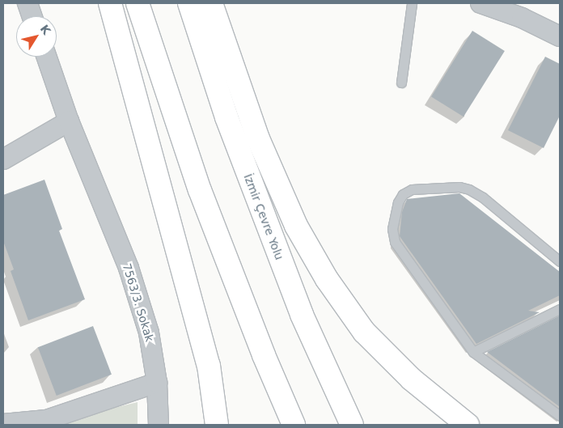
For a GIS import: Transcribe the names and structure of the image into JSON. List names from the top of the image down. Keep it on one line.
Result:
{"streets":{"highway":["İzmir Çevre Yolu"],"street":["7563/3. Sokak"]},"north":"top right"}
